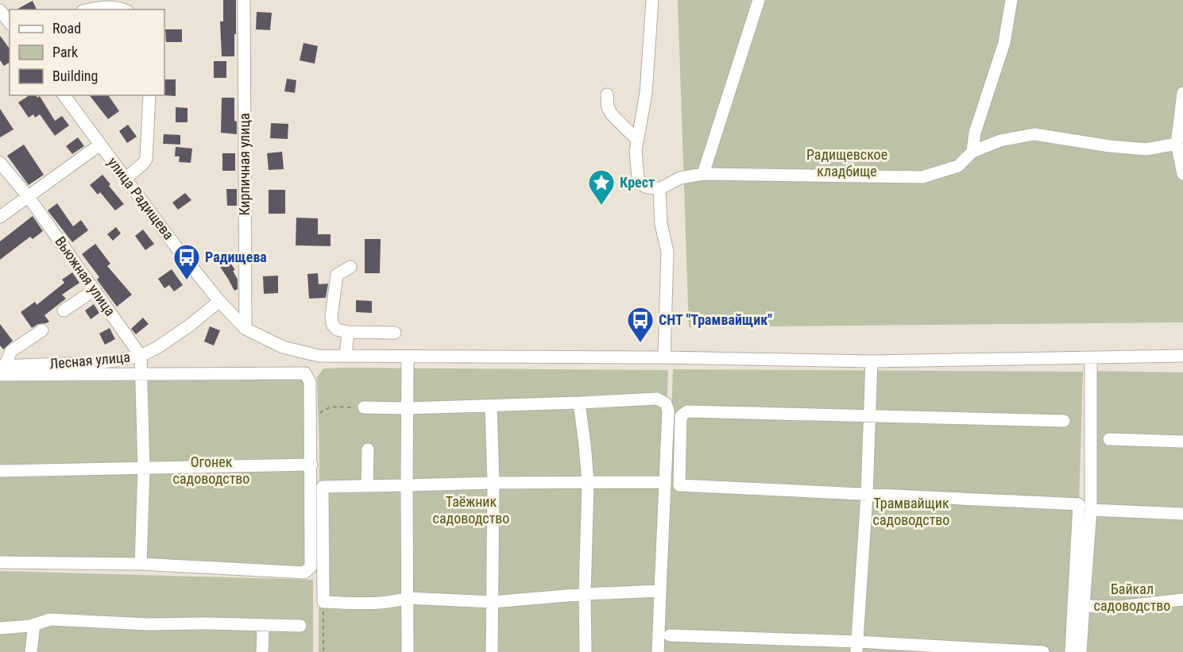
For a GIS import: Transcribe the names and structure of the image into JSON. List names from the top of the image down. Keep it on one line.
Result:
{"streets":{"street":["Кирпичная улица","улица Радищева","Вьюжная улица","Лесная улица"]},"crossings":[["Кирпичная улица","улица Радищева"],["улица Радищева","Лесная улица"],["Вьюжная улица","Лесная улица"]],"parks":["Радищевское кладбище","Огонек садоводство","Таёжник садоводство","Трамвайщик садоводство","Байкал садоводство"],"places":{"place":["Крест"],"bus stop":["Радищева","СНТ \"Трамвайщик\""]},"legend":["Road","Park","Building"]}
